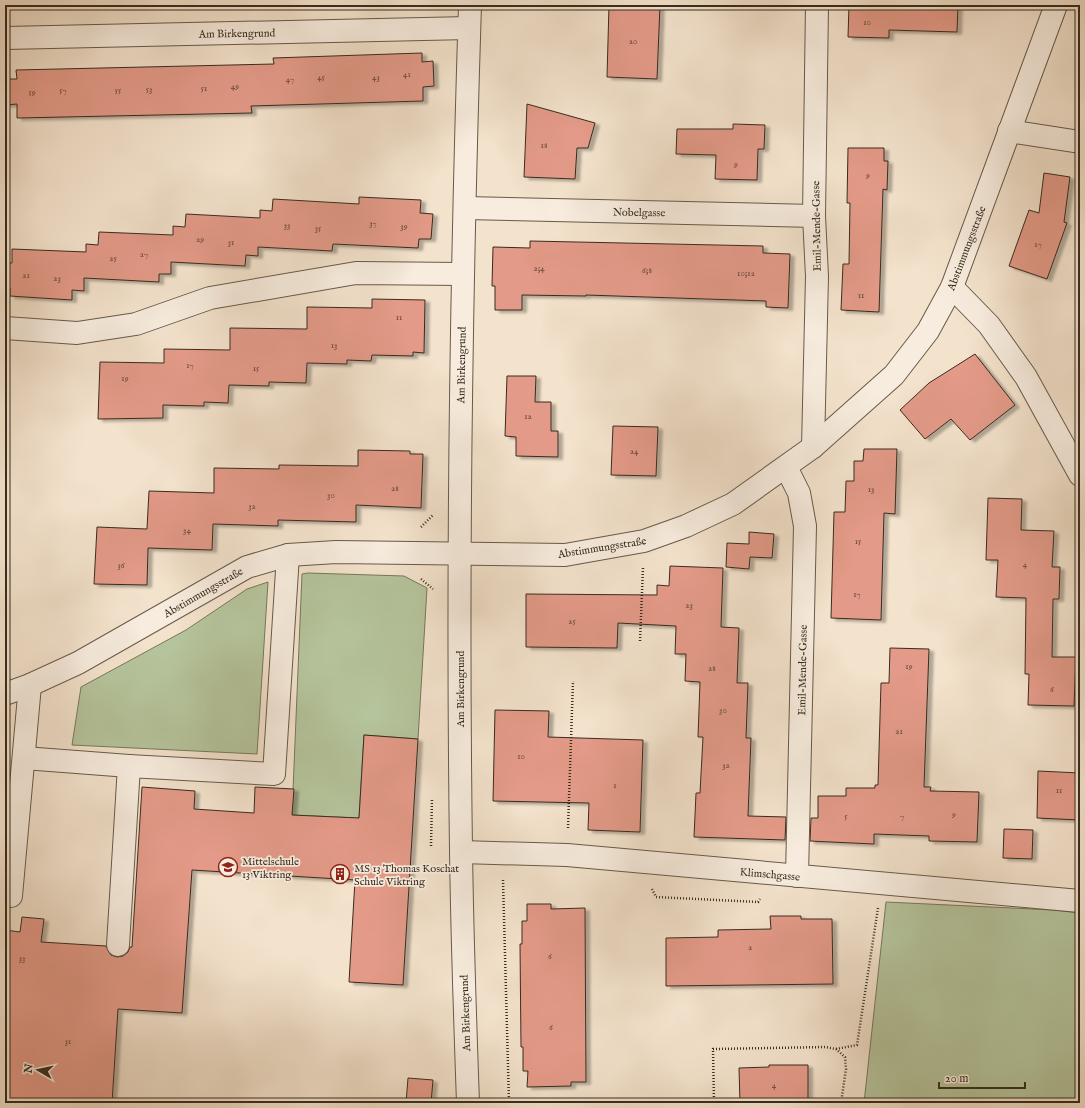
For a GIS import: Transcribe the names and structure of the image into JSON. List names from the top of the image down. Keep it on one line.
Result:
{"streets":{"street":["Am Birkengrund","Nobelgasse","Emil-Mende-Gasse","Abstimmungsstraße","Klimschgasse"]},"crossings":[["Am Birkengrund","Nobelgasse"],["Am Birkengrund","Abstimmungsstraße"],["Am Birkengrund","Klimschgasse"],["Nobelgasse","Emil-Mende-Gasse"],["Emil-Mende-Gasse","Abstimmungsstraße"],["Emil-Mende-Gasse","Klimschgasse"]],"places":{"school or university":["Mittelschule 13 Viktring"],"building":["MS 13 Thomas Koschat Schule Viktring"]},"house_numbers":["10","20","41","45","43","47","49","51","53","57","55","59","18","9","9","37","33","39","35","29","31","17","27","25","2;4","6;8","10;12","21","23","11","11","13","17","15","19","12","24","28","13","30","32","34","15","4","36","17","23","25","19","28","6","30","21","10","32","1","11","9","5","7","2","6","33","6","31","4"],"scale_bar":"20 m","north":"left"}
